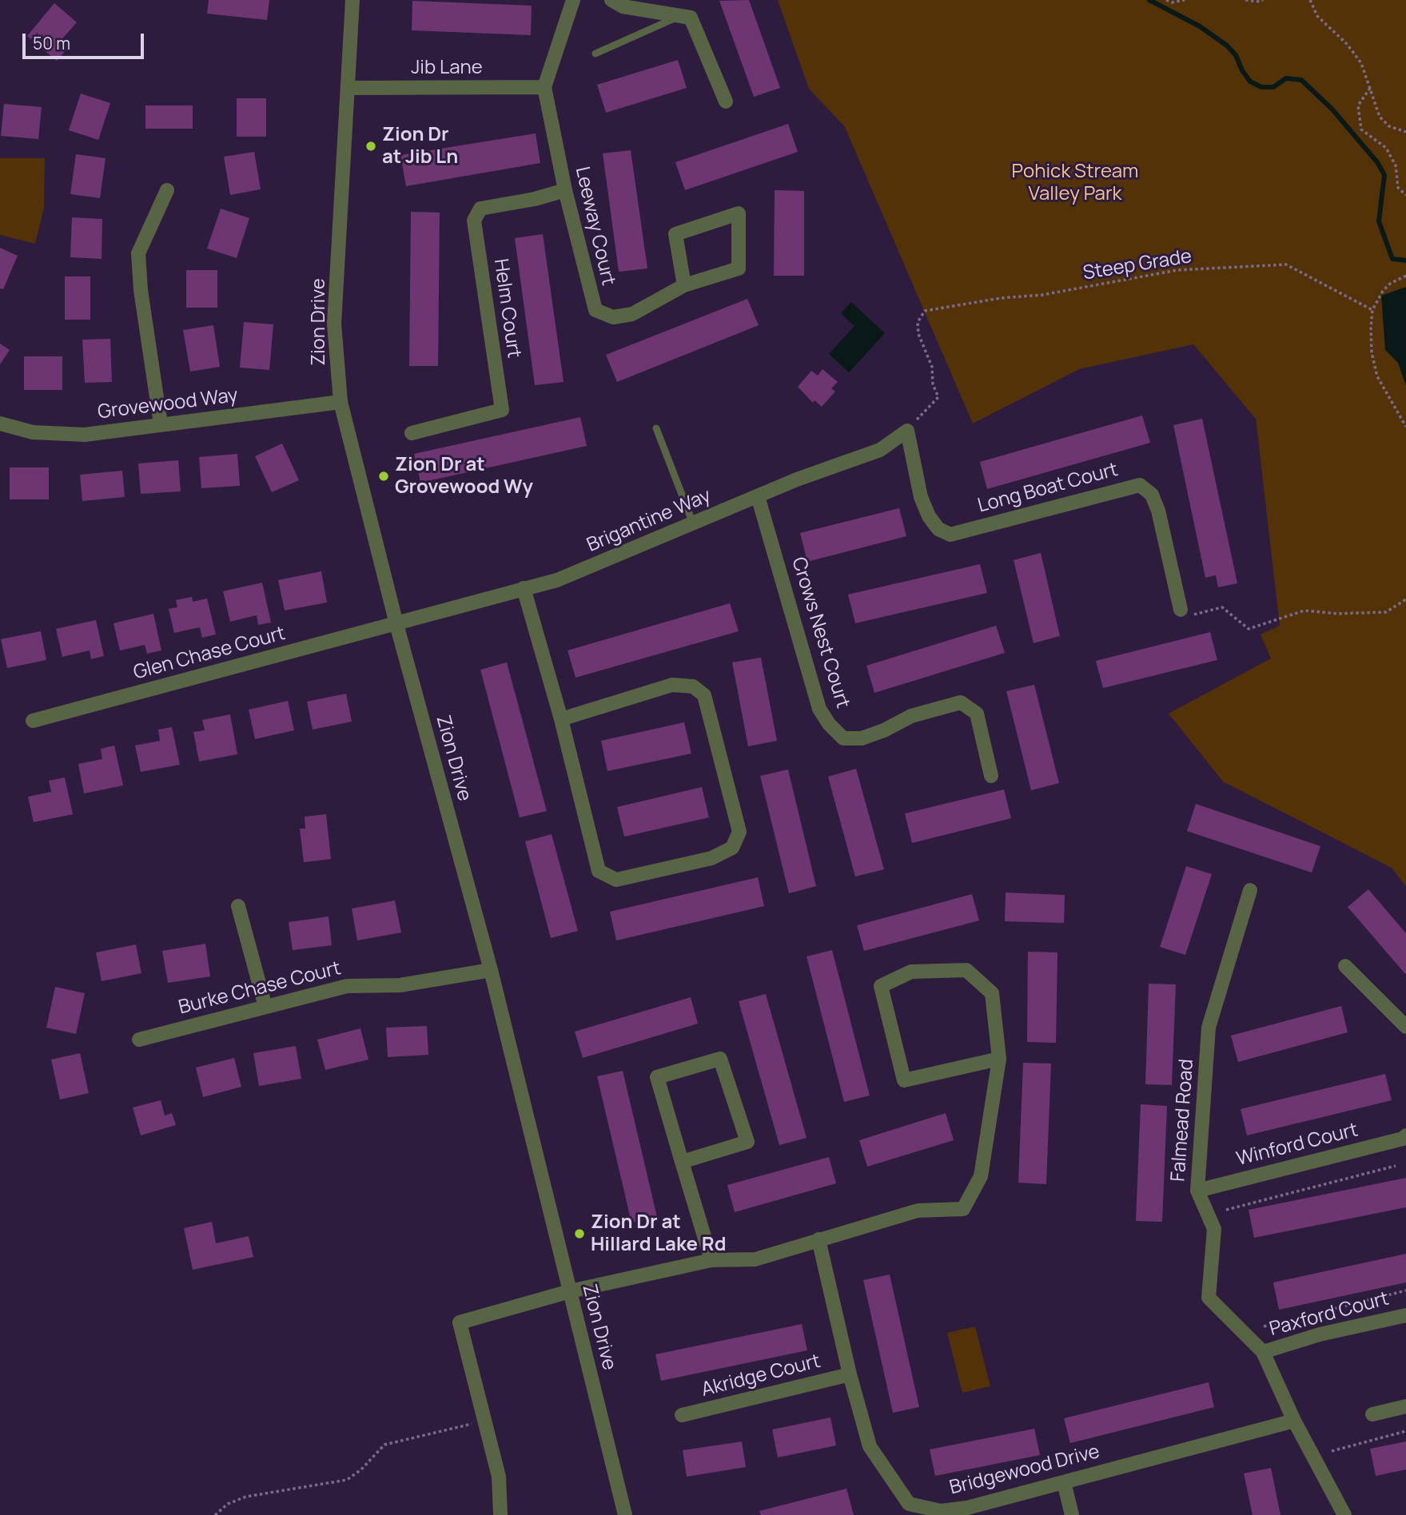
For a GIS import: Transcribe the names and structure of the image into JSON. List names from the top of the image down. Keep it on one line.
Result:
{"streets":{"street":["Jib Lane","Leeway Court","Helm Court","Zion Drive","Grovewood Way","Long Boat Court","Brigantine Way","Crows Nest Court","Glen Chase Court","Burke Chase Court","Falmead Road","Winford Court","Paxford Court","Akridge Court","Bridgewood Drive"],"path":["Steep Grade"]},"crossings":[["Jib Lane","Leeway Court"],["Jib Lane","Zion Drive"],["Leeway Court","Helm Court"],["Steep Grade","Long Boat Court"],["Steep Grade","Brigantine Way"],["Zion Drive","Grovewood Way"],["Zion Drive","Brigantine Way"],["Zion Drive","Glen Chase Court"],["Zion Drive","Burke Chase Court"],["Long Boat Court","Brigantine Way"],["Brigantine Way","Crows Nest Court"],["Brigantine Way","Glen Chase Court"],["Falmead Road","Winford Court"],["Falmead Road","Paxford Court"],["Falmead Road","Bridgewood Drive"],["Akridge Court","Bridgewood Drive"]],"parks":["Pohick Stream Valley Park"],"places":["Zion Dr at Jib Ln","Zion Dr at Grovewood Wy","Zion Dr at Hillard Lake Rd"],"scale_bar":"50 m"}
